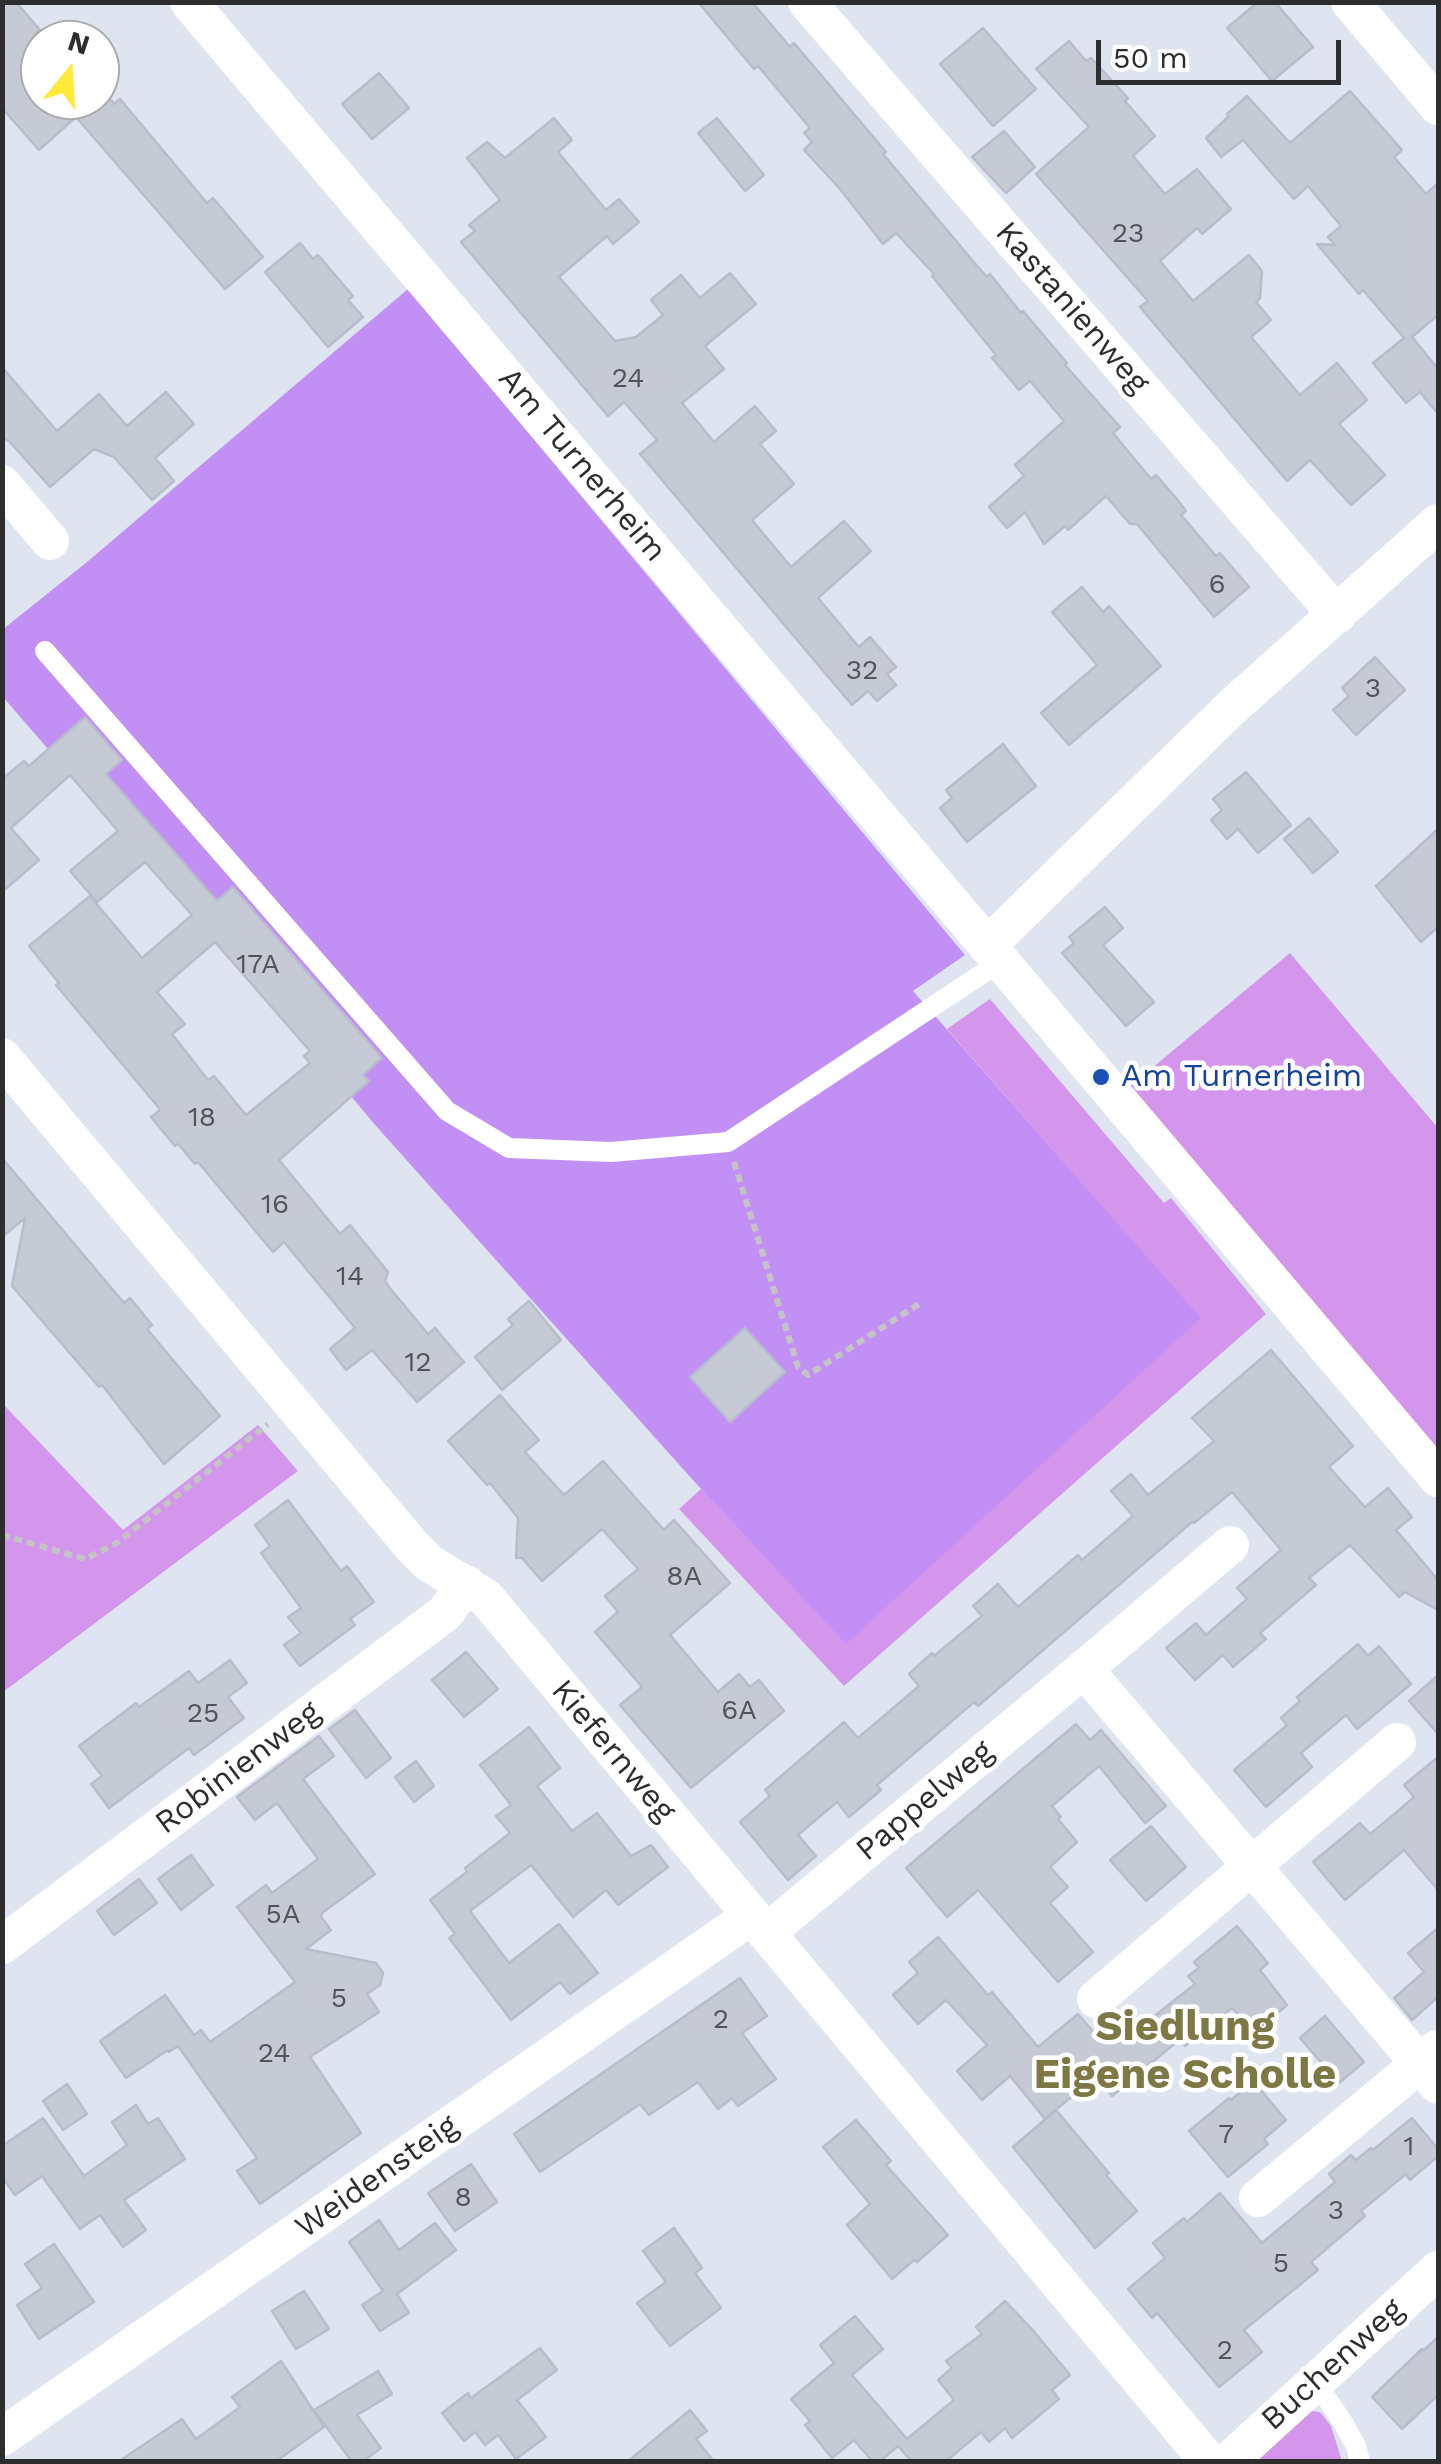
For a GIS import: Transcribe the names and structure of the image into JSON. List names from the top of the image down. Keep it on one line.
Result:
{"streets":{"street":["Kastanienweg","Am Turnerheim","Kiefernweg","Robinienweg","Pappelweg","Weidensteig","Buchenweg"]},"crossings":[["Kiefernweg","Robinienweg"],["Kiefernweg","Pappelweg"],["Kiefernweg","Weidensteig"],["Pappelweg","Weidensteig"]],"districts":["Siedlung Eigene Scholle"],"places":["Am Turnerheim"],"house_numbers":["23","24","6","32","3","17A","18","16","14","12","8A","6A","25","5A","5","2","24","7","1","8","3","5","2"],"scale_bar":"50 m","north":"top"}
